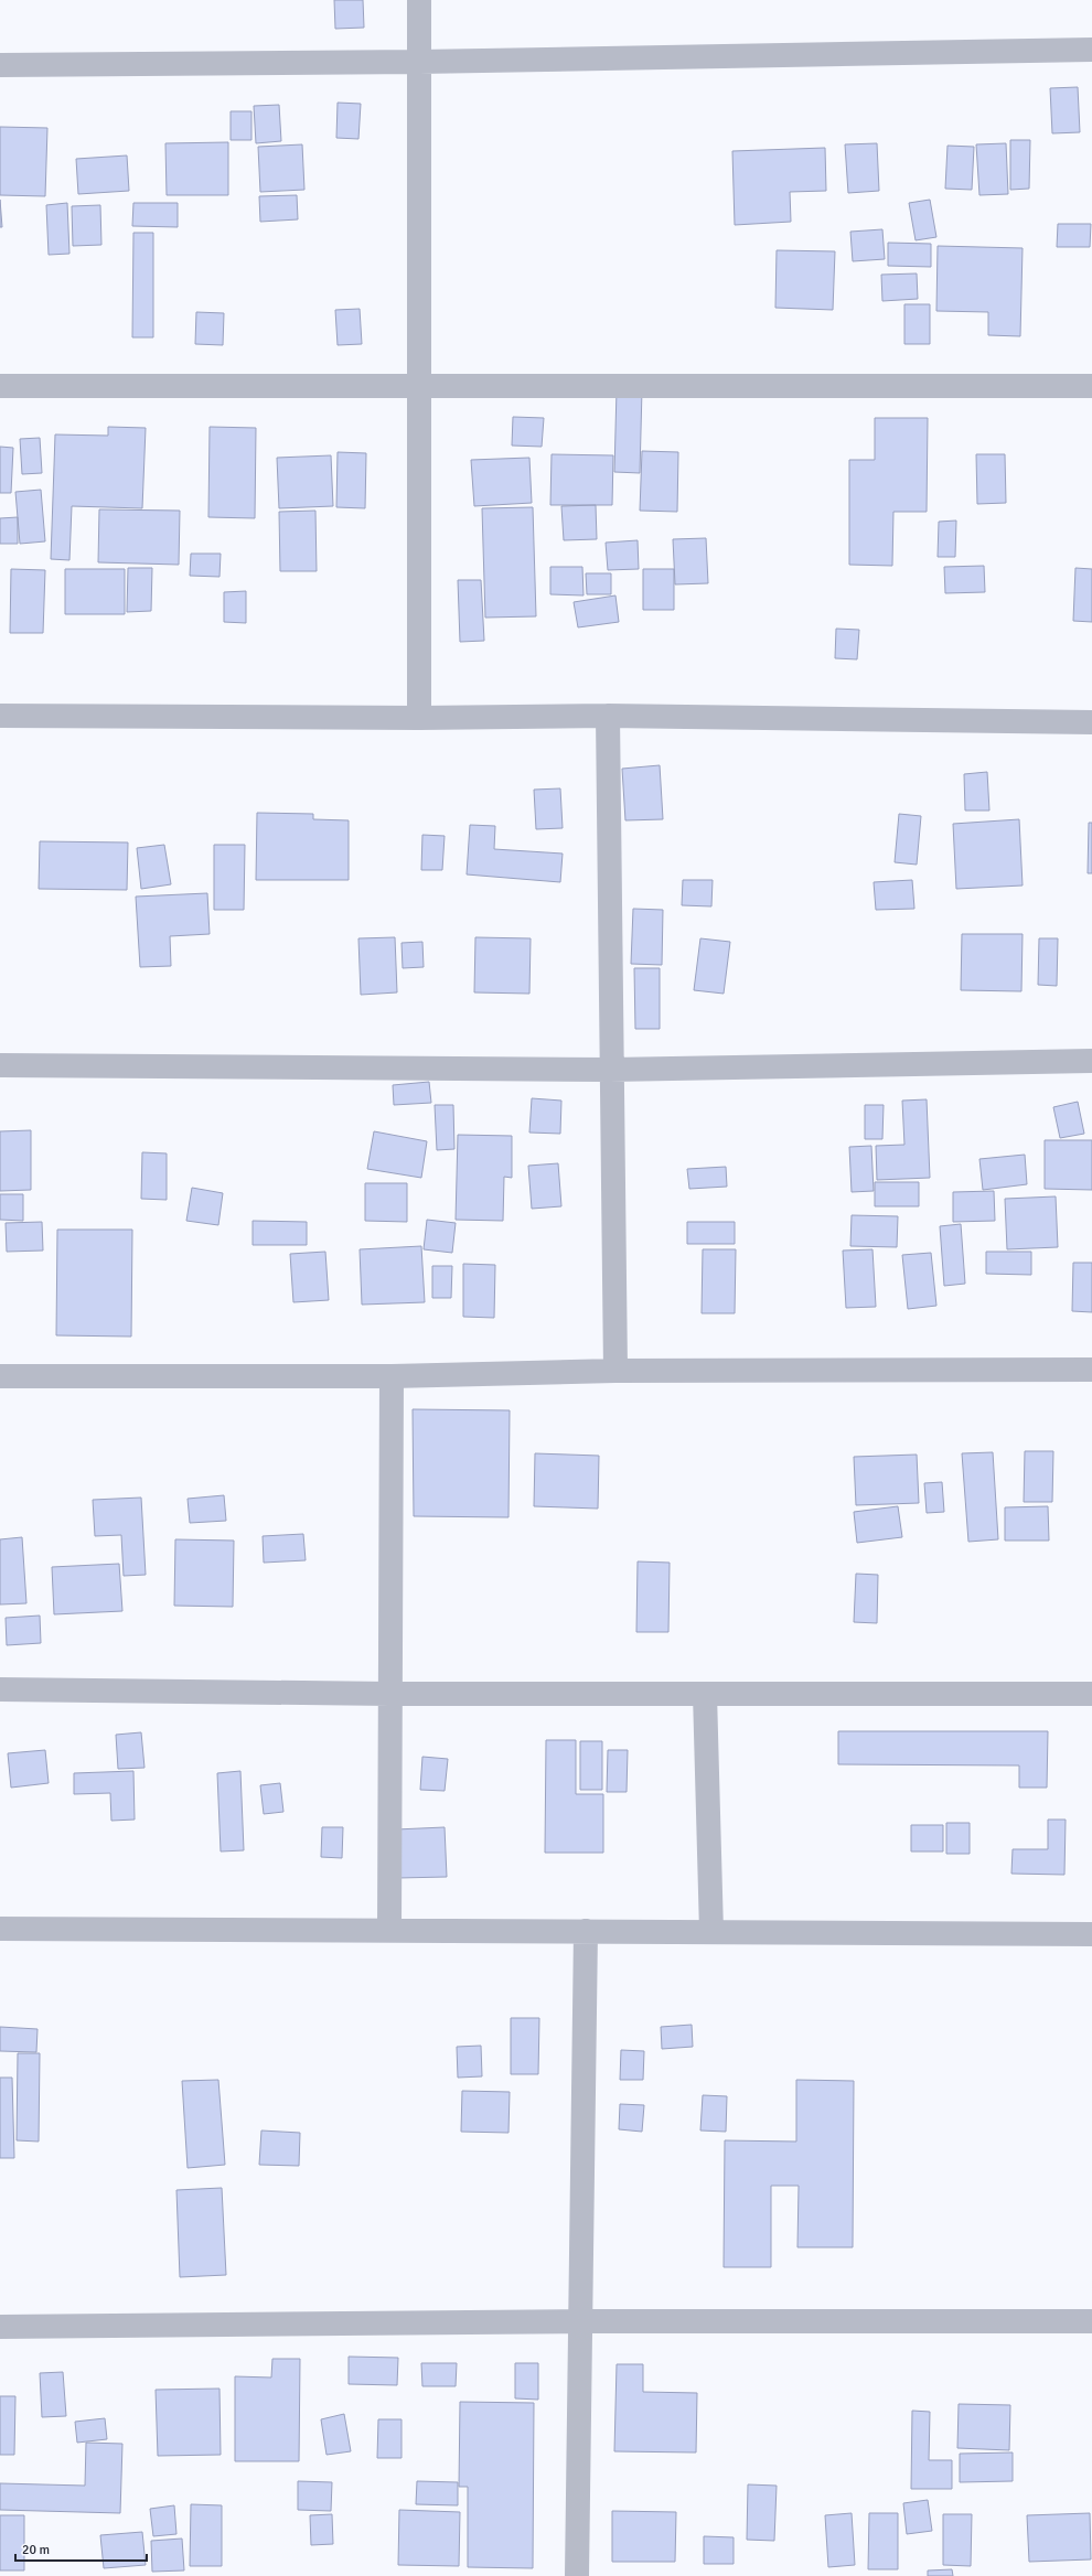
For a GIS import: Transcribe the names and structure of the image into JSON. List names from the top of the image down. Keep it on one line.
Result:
{"scale_bar":"20 m"}
